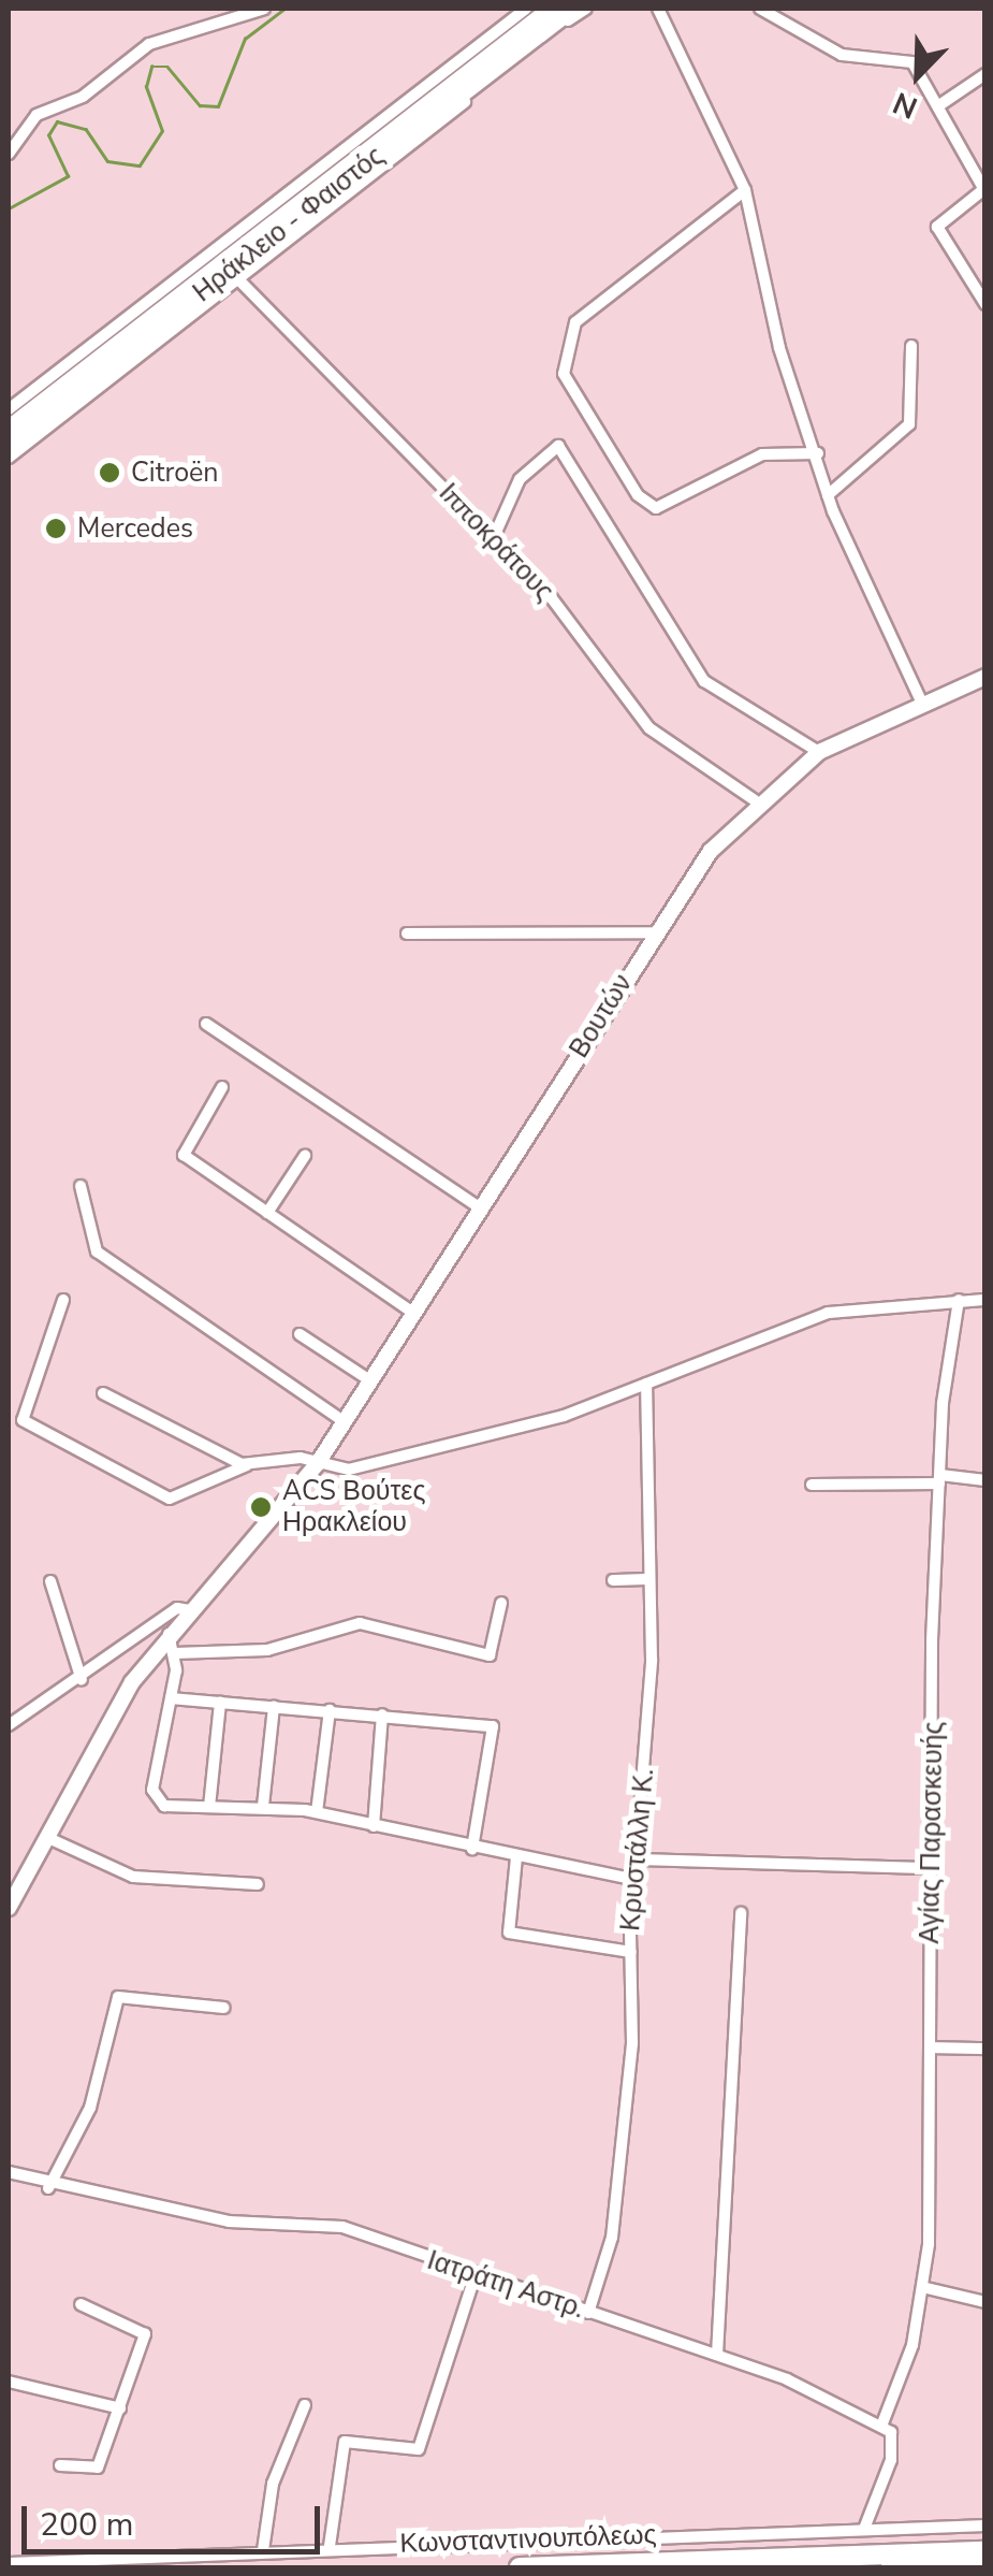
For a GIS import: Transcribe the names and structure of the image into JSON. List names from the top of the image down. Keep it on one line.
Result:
{"streets":{"main road":["Ηράκλειο - Φαιστός","Βουτών"],"street":["Ιπποκράτους","Αγίας Παρασκευής","Κρυστάλλη Κ.","Ιατράτη Αστρ.","Κωνσταντινουπόλεως"]},"crossings":[["Ιπποκράτους","Βουτών"],["Αγίας Παρασκευής","Ιατράτη Αστρ."],["Κρυστάλλη Κ.","Ιατράτη Αστρ."]],"places":["Citroën","Mercedes","ACS Βούτες Ηρακλείου"],"scale_bar":"200 m","north":"bottom left"}
